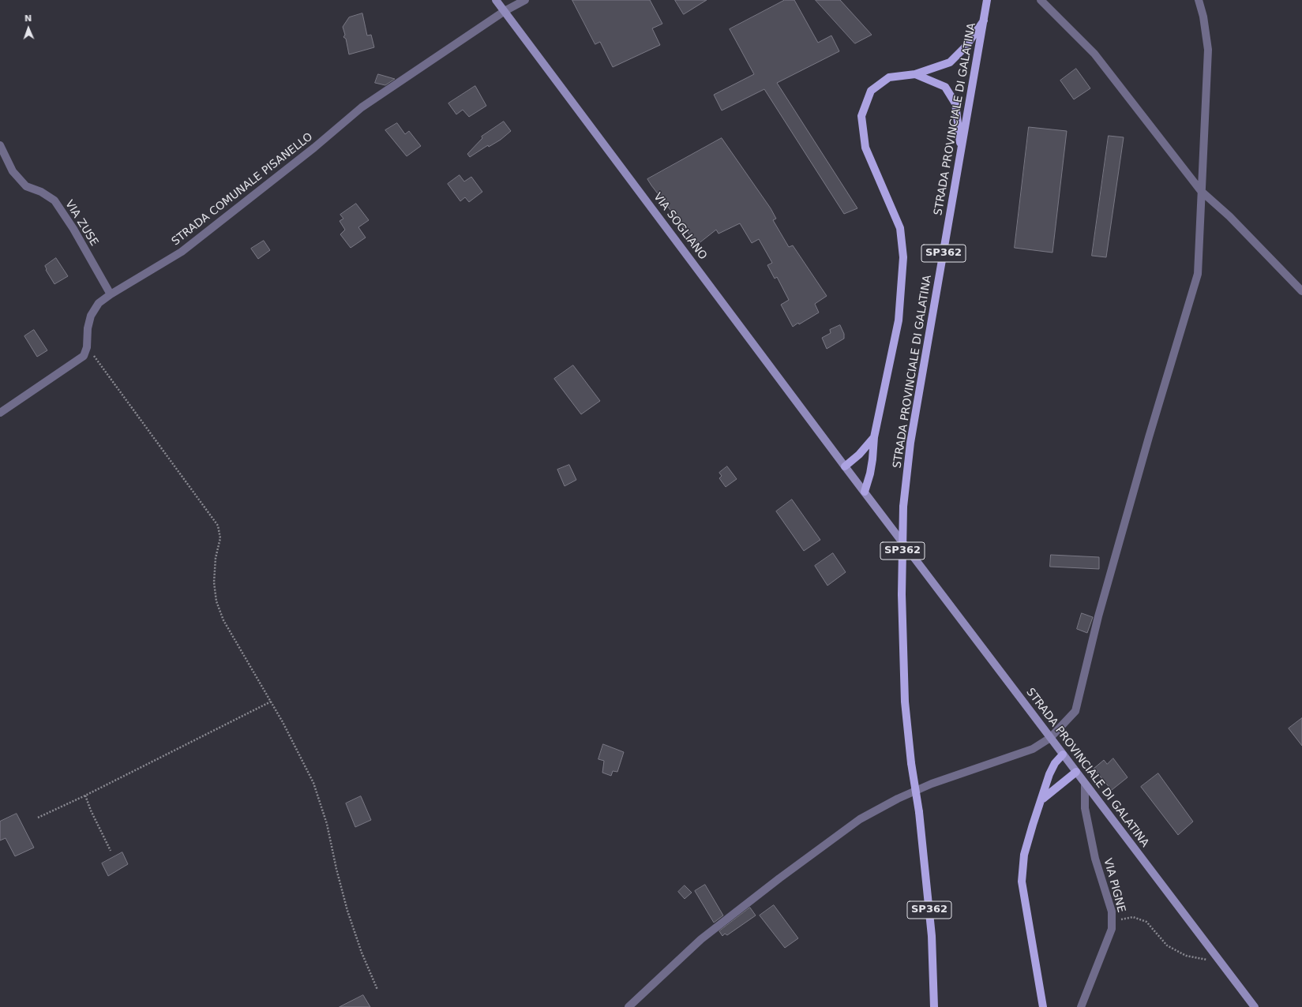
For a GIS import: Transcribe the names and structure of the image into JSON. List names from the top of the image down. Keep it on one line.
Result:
{"streets":{"main road":["STRADA PROVINCIALE DI GALATINA","VIA SOGLIANO","SP362"],"street":["STRADA COMUNALE PISANELLO","VIA ZUSE","VIA PIGNE"]},"crossings":[["STRADA PROVINCIALE DI GALATINA","VIA SOGLIANO"],["STRADA PROVINCIALE DI GALATINA","VIA PIGNE"],["STRADA COMUNALE PISANELLO","VIA ZUSE"],["STRADA COMUNALE PISANELLO","VIA SOGLIANO"]],"north":"top"}
